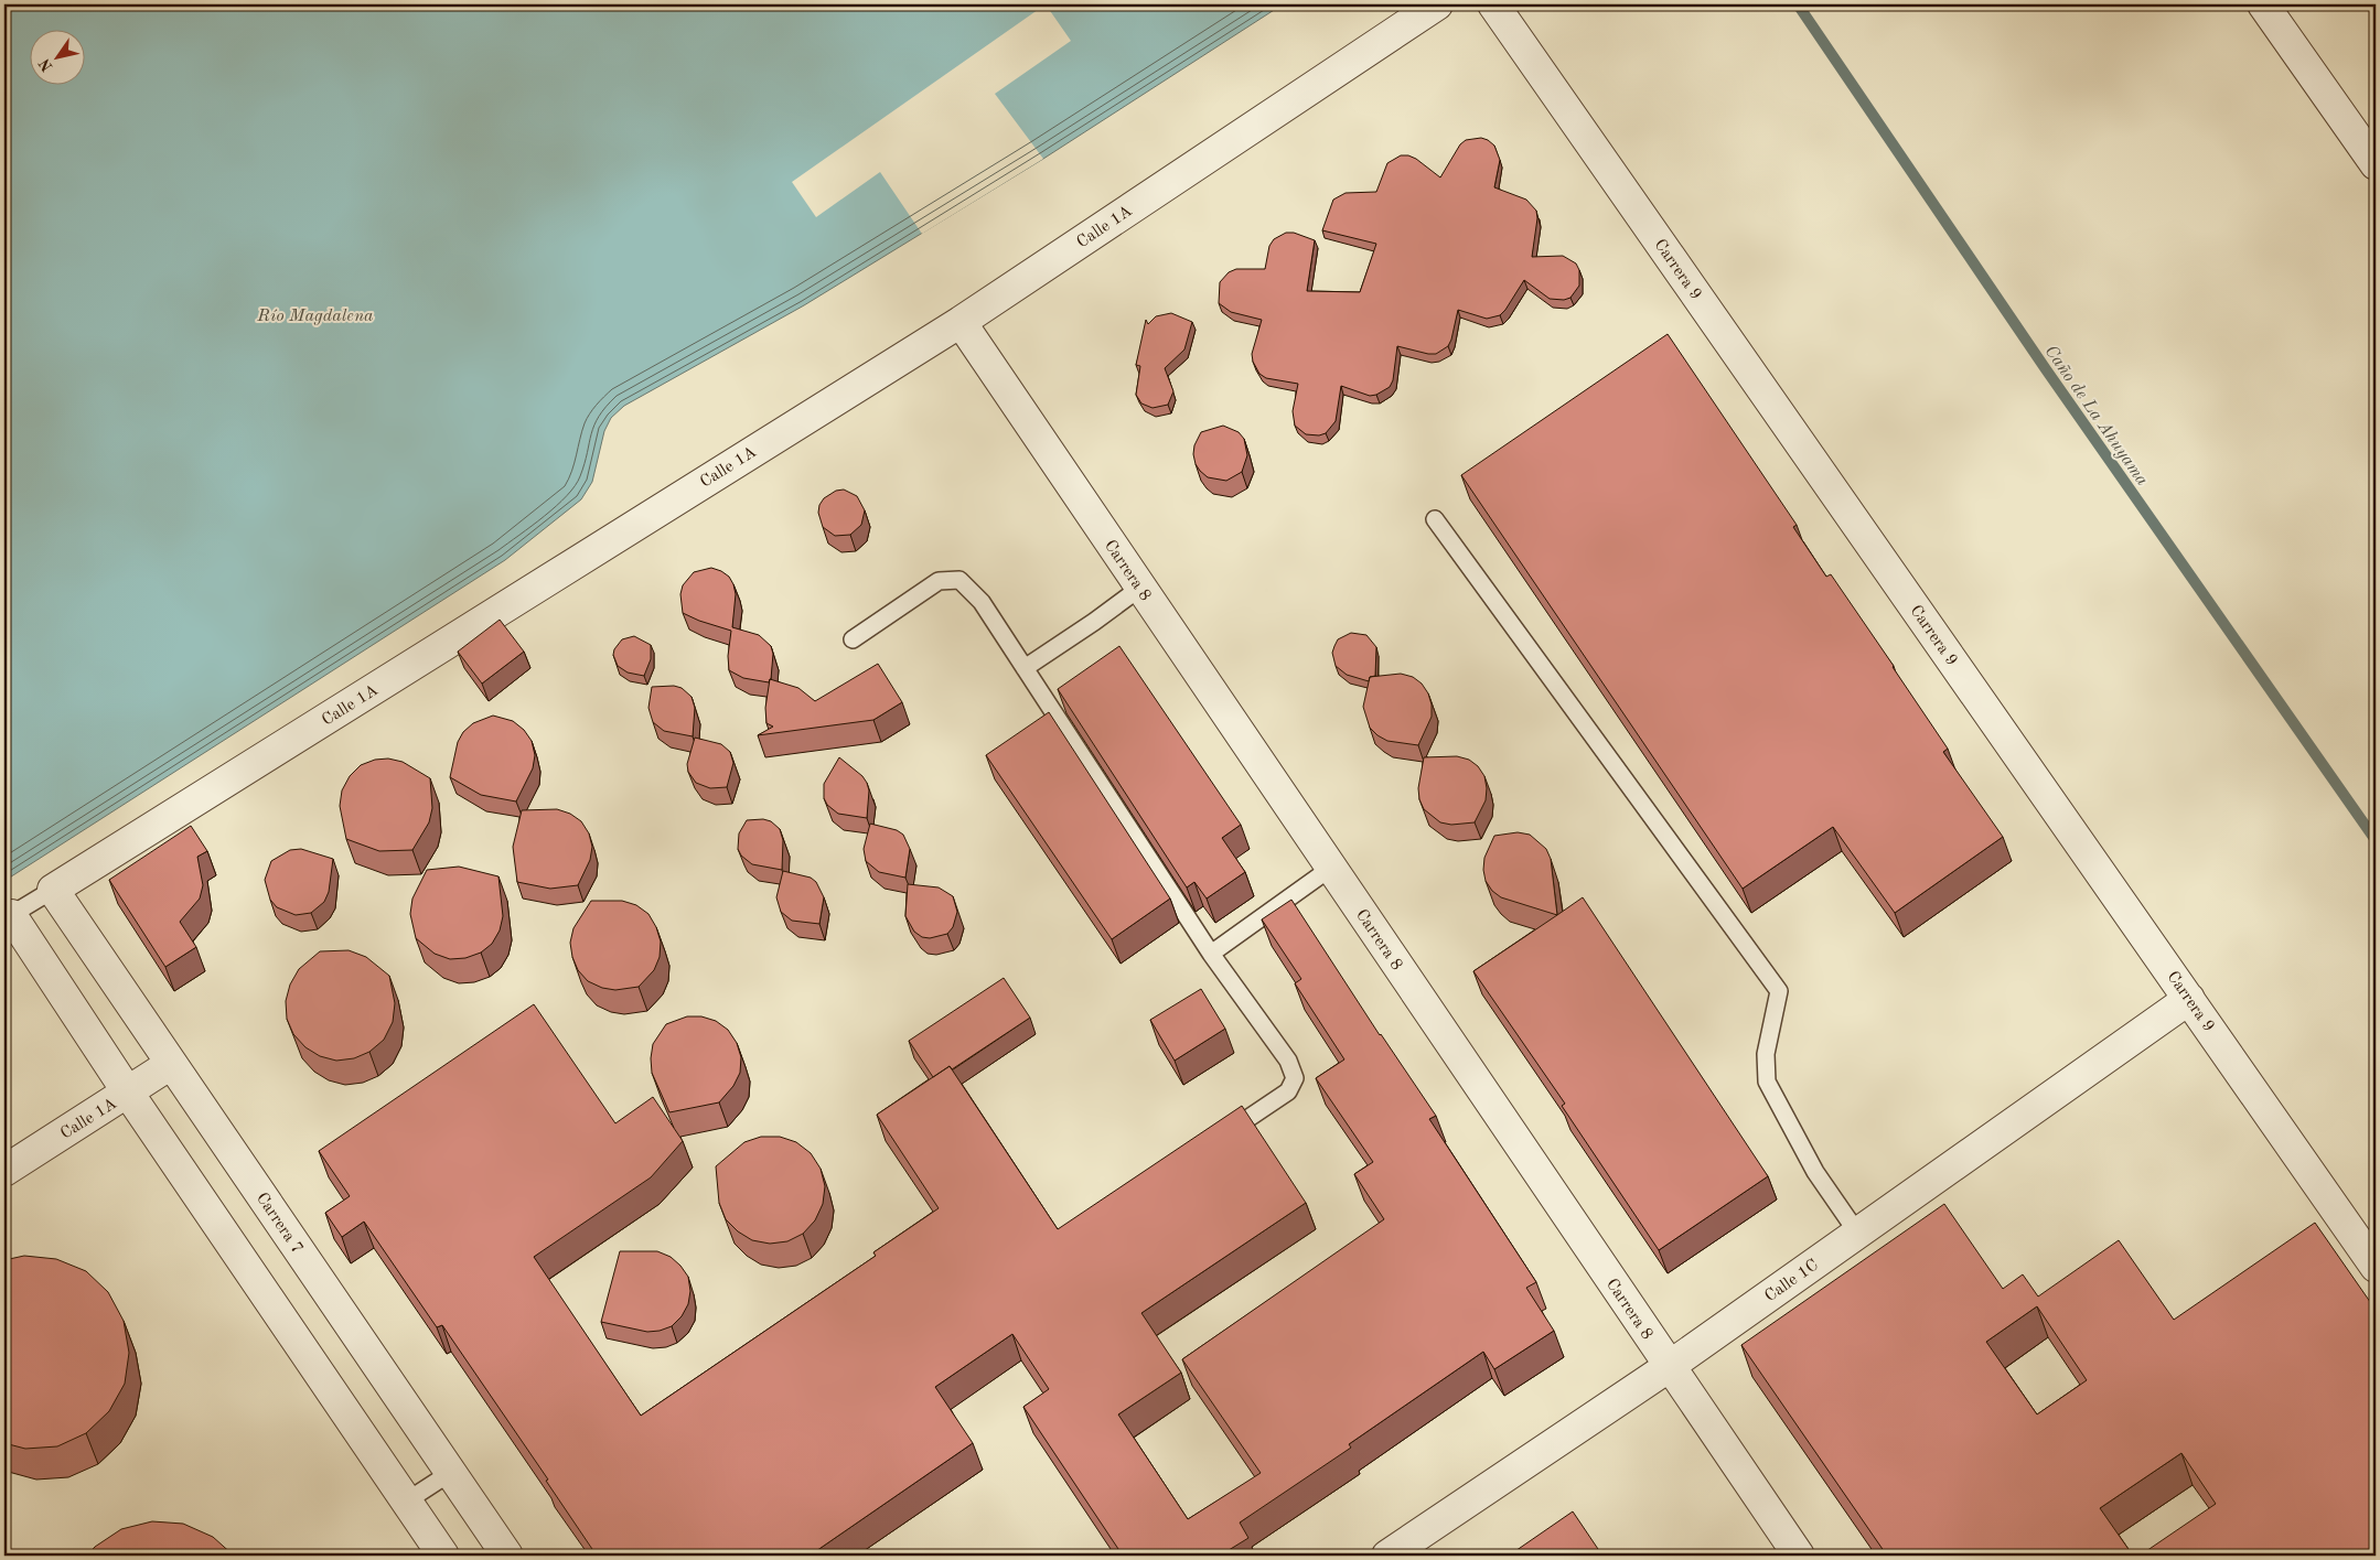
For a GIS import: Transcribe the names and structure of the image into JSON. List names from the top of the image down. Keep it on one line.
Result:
{"streets":{"street":["Calle 1A","Carrera 9","Carrera 8","Carrera 7","Calle 1C"]},"crossings":[["Calle 1A","Carrera 8"],["Calle 1A","Carrera 7"],["Carrera 9","Calle 1C"],["Carrera 8","Calle 1C"]],"water":["Río Magdalena","Caño de La Ahuyama"],"north":"bottom left"}
